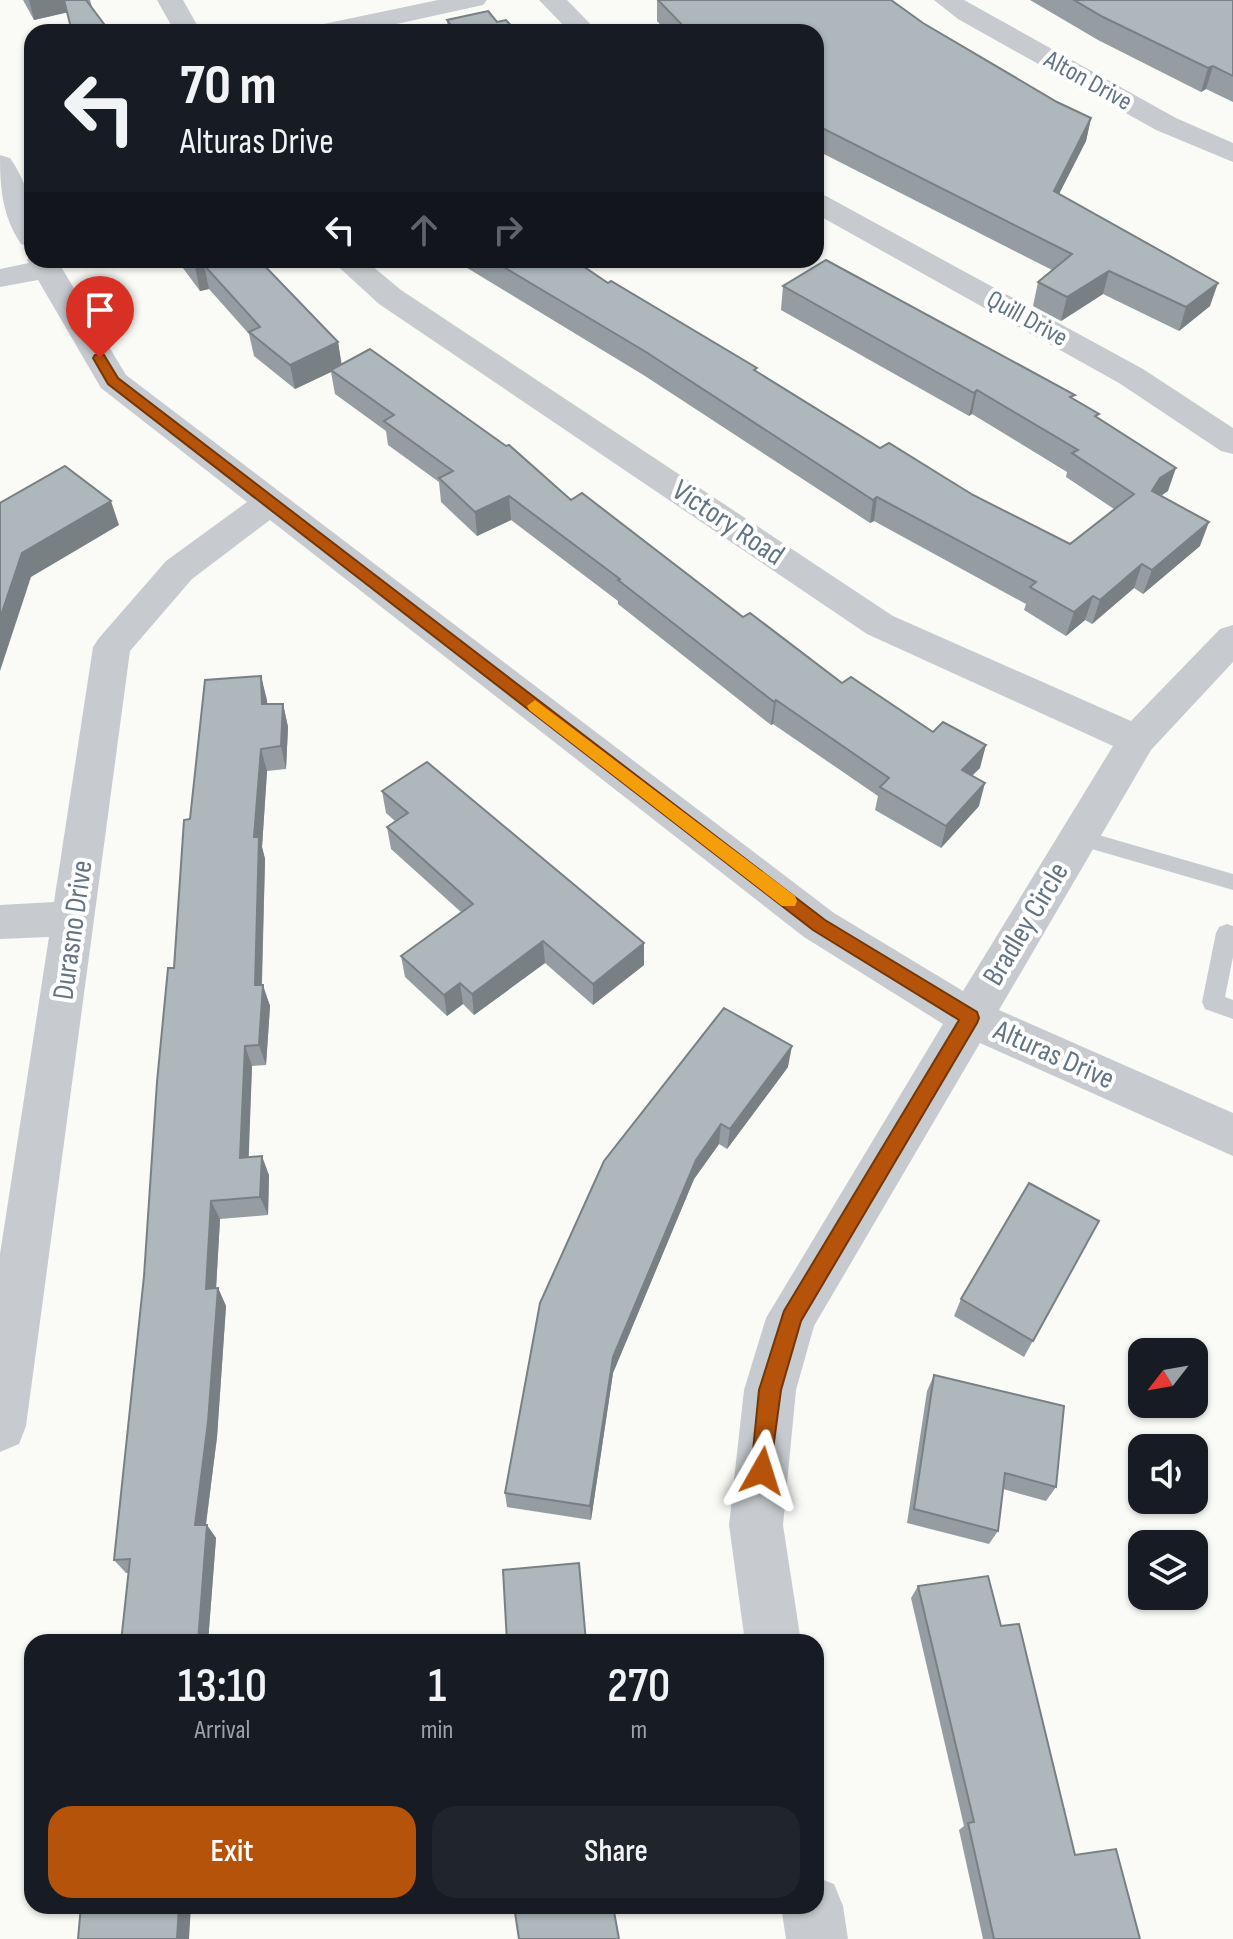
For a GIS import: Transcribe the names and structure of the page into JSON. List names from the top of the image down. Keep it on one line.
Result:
{"streets":{"street":["Alton Drive","Quill Drive","Victory Road","Bradley Circle","Durasno Drive","Alturas Drive"]},"crossings":[["Victory Road","Bradley Circle"],["Bradley Circle","Alturas Drive"],["Durasno Drive","Alturas Drive"]],"north":"bottom left","page":{"turn":["70 m","Alturas Drive"],"eta":["13:10","Arrival","1","min","270","m"],"buttons":["Exit","Share"]}}
